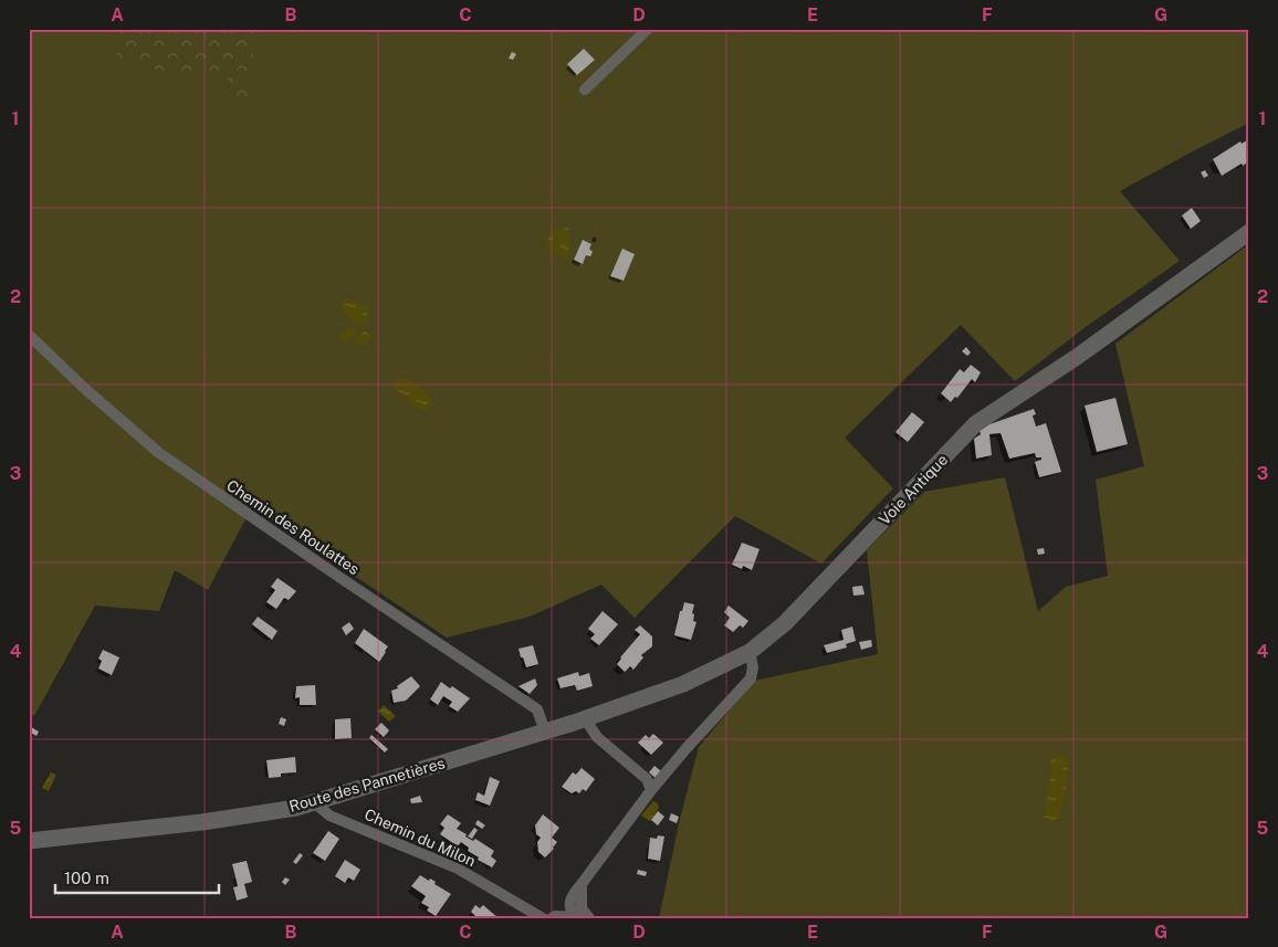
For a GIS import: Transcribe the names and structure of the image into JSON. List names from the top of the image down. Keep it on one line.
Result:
{"streets":{"street":["Voie Antique","Chemin des Roulattes","Route des Pannetières","Chemin du Milon"]},"crossings":[["Voie Antique","Route des Pannetières"],["Chemin des Roulattes","Route des Pannetières"],["Route des Pannetières","Chemin du Milon"]],"scale_bar":"100 m","grid":{"columns":["A","B","C","D","E","F","G"],"rows":["1","2","3","4","5"]}}
